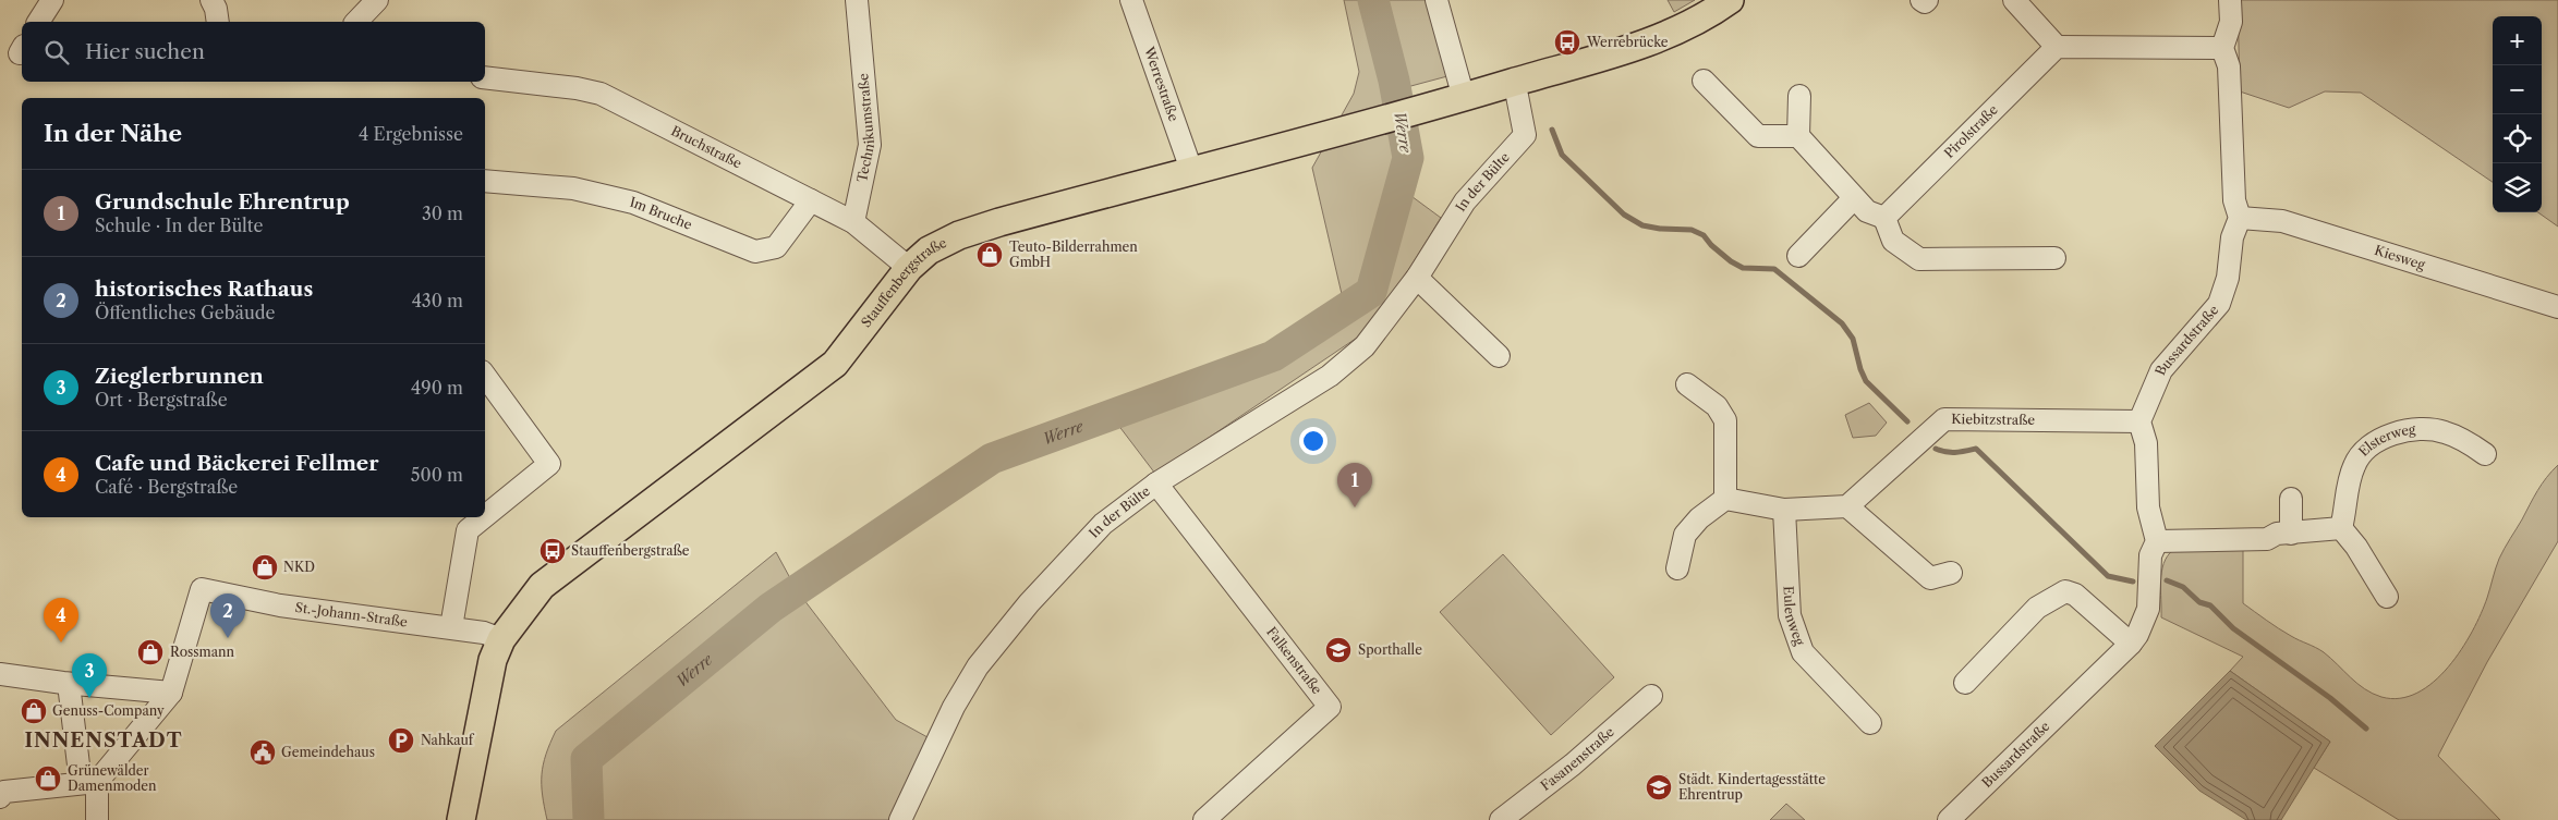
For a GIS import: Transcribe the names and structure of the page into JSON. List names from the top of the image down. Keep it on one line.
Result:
{"streets":{"main road":["Stauffenbergstraße"],"street":["Werrestraße","Technikumstraße","Pirolstraße","Bruchstraße","In der Bülte","Im Bruche","Kiesweg","Bussardstraße","Kiebitzstraße","Elsterweg","St.-Johann-Straße","Eulenweg","Falkenstraße","Fasanenstraße"]},"crossings":[["Werrestraße","Stauffenbergstraße"],["Technikumstraße","Bruchstraße"],["Bruchstraße","Im Bruche"],["Bruchstraße","Stauffenbergstraße"],["In der Bülte","Stauffenbergstraße"],["In der Bülte","Falkenstraße"],["Kiesweg","Bussardstraße"],["Stauffenbergstraße","St.-Johann-Straße"],["Bussardstraße","Kiebitzstraße"]],"districts":["INNENSTADT"],"water":["Werre"],"places":{"bus stop":["Werrebrücke","Stauffenbergstraße"],"shop":["Teuto-Bilderrahmen GmbH","NKD","Rossmann","Genuss-Company","Grünewälder Damenmoden"],"school or university":["Sporthalle","Städt. Kindertagesstätte Ehrentrup"],"parking":["Nahkauf"],"public building":["Gemeindehaus"]},"page":{"map_buttons":["+","−"],"search":"Hier suchen","heading":["In der Nähe","4 Ergebnisse"],"list":[{"mark":"1","name":"Grundschule Ehrentrup","note":"Schule · In der Bülte","value":"30 m"},{"mark":"2","name":"historisches Rathaus","note":"Öffentliches Gebäude","value":"430 m"},{"mark":"3","name":"Zieglerbrunnen","note":"Ort · Bergstraße","value":"490 m"},{"mark":"4","name":"Cafe und Bäckerei Fellmer","note":"Café · Bergstraße","value":"500 m"}],"pins":["1","2","4","3"]}}
